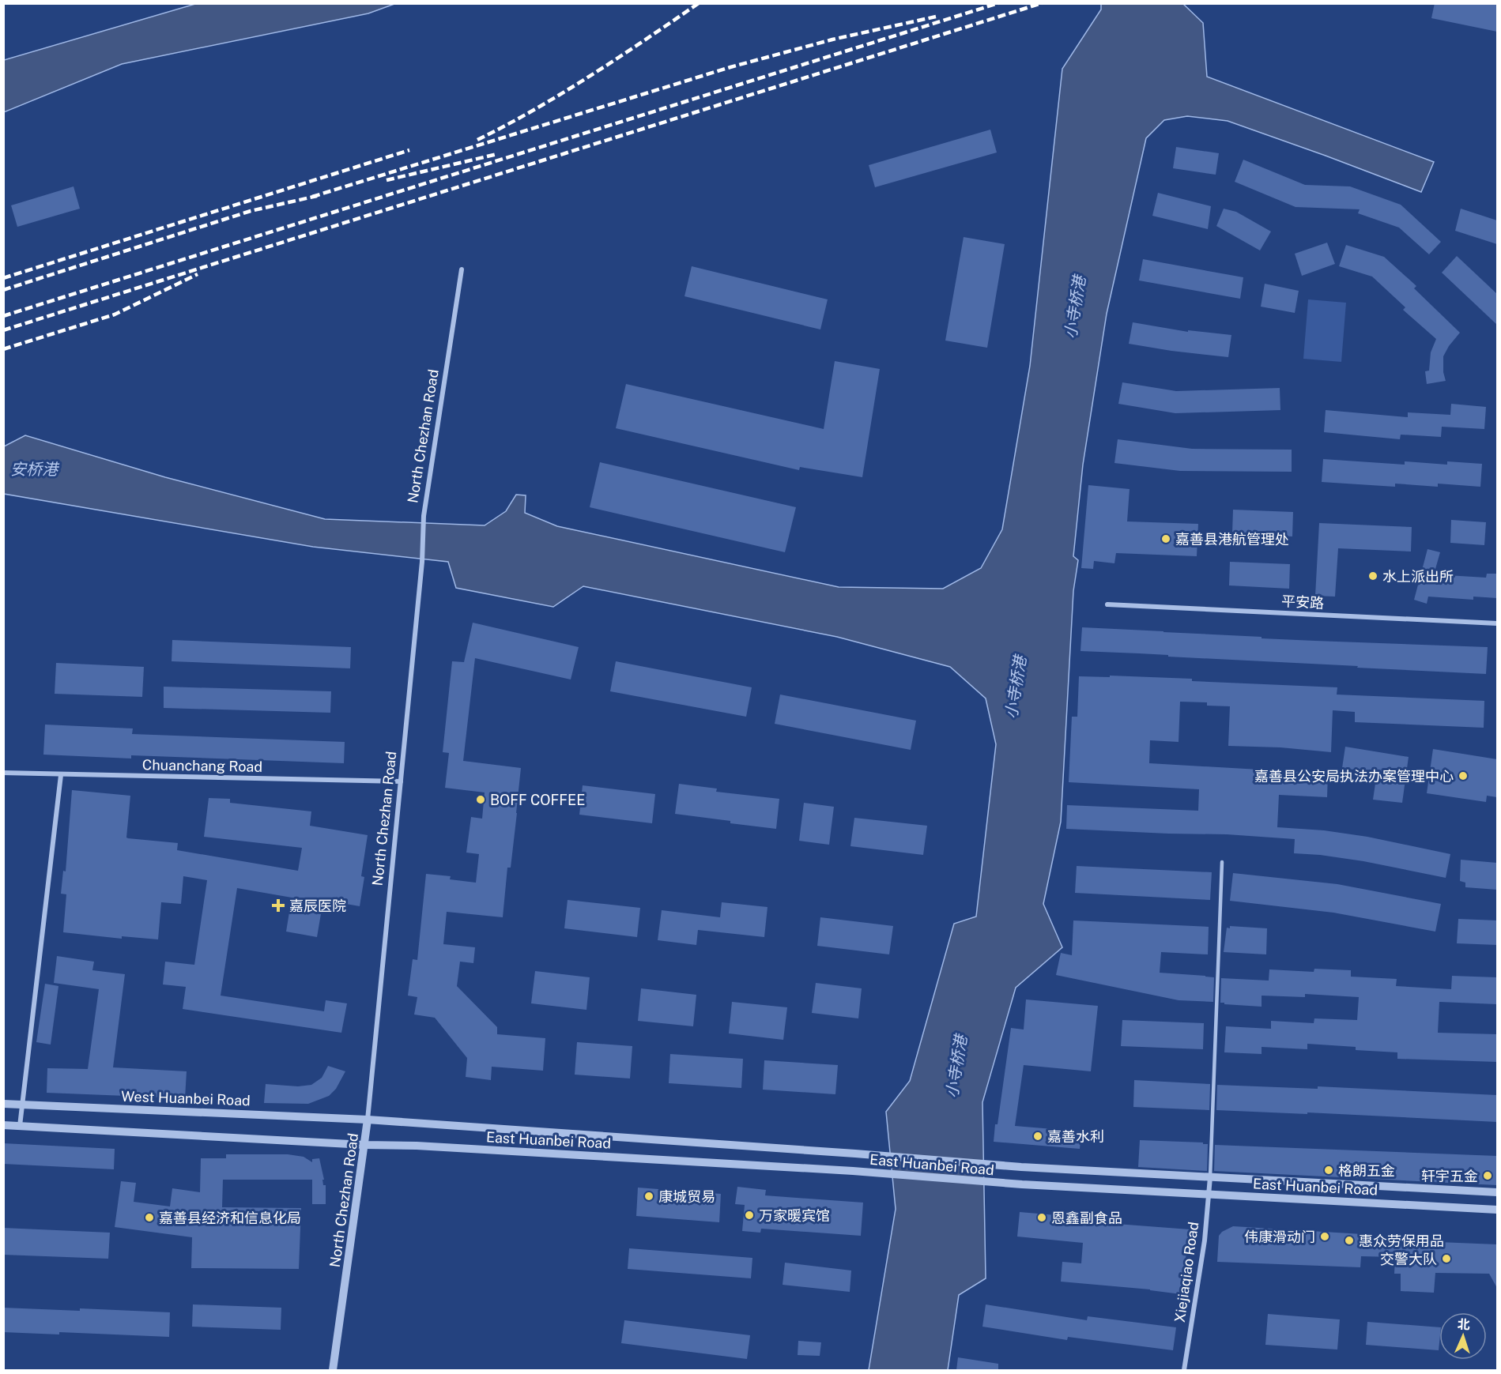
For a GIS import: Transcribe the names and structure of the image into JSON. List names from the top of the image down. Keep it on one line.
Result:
{"streets":{"street":["North Chezhan Road","平安路","Chuanchang Road","West Huanbei Road","East Huanbei Road","Xiejiaqiao Road"]},"crossings":[["North Chezhan Road","Chuanchang Road"],["North Chezhan Road","West Huanbei Road"],["North Chezhan Road","East Huanbei Road"],["West Huanbei Road","East Huanbei Road"],["East Huanbei Road","Xiejiaqiao Road"]],"water":["小寺桥港","安桥港"],"places":{"other":["嘉善县港航管理处","水上派出所","嘉善县公安局执法办案管理中心","BOFF COFFEE","嘉善水利","格朗五金","轩宇五金","康城贸易","万家暖宾馆","嘉善县经济和信息化局","恩鑫副食品","伟康滑动门","惠众劳保用品","交警大队"],"health":["嘉辰医院"]},"north":"top"}
